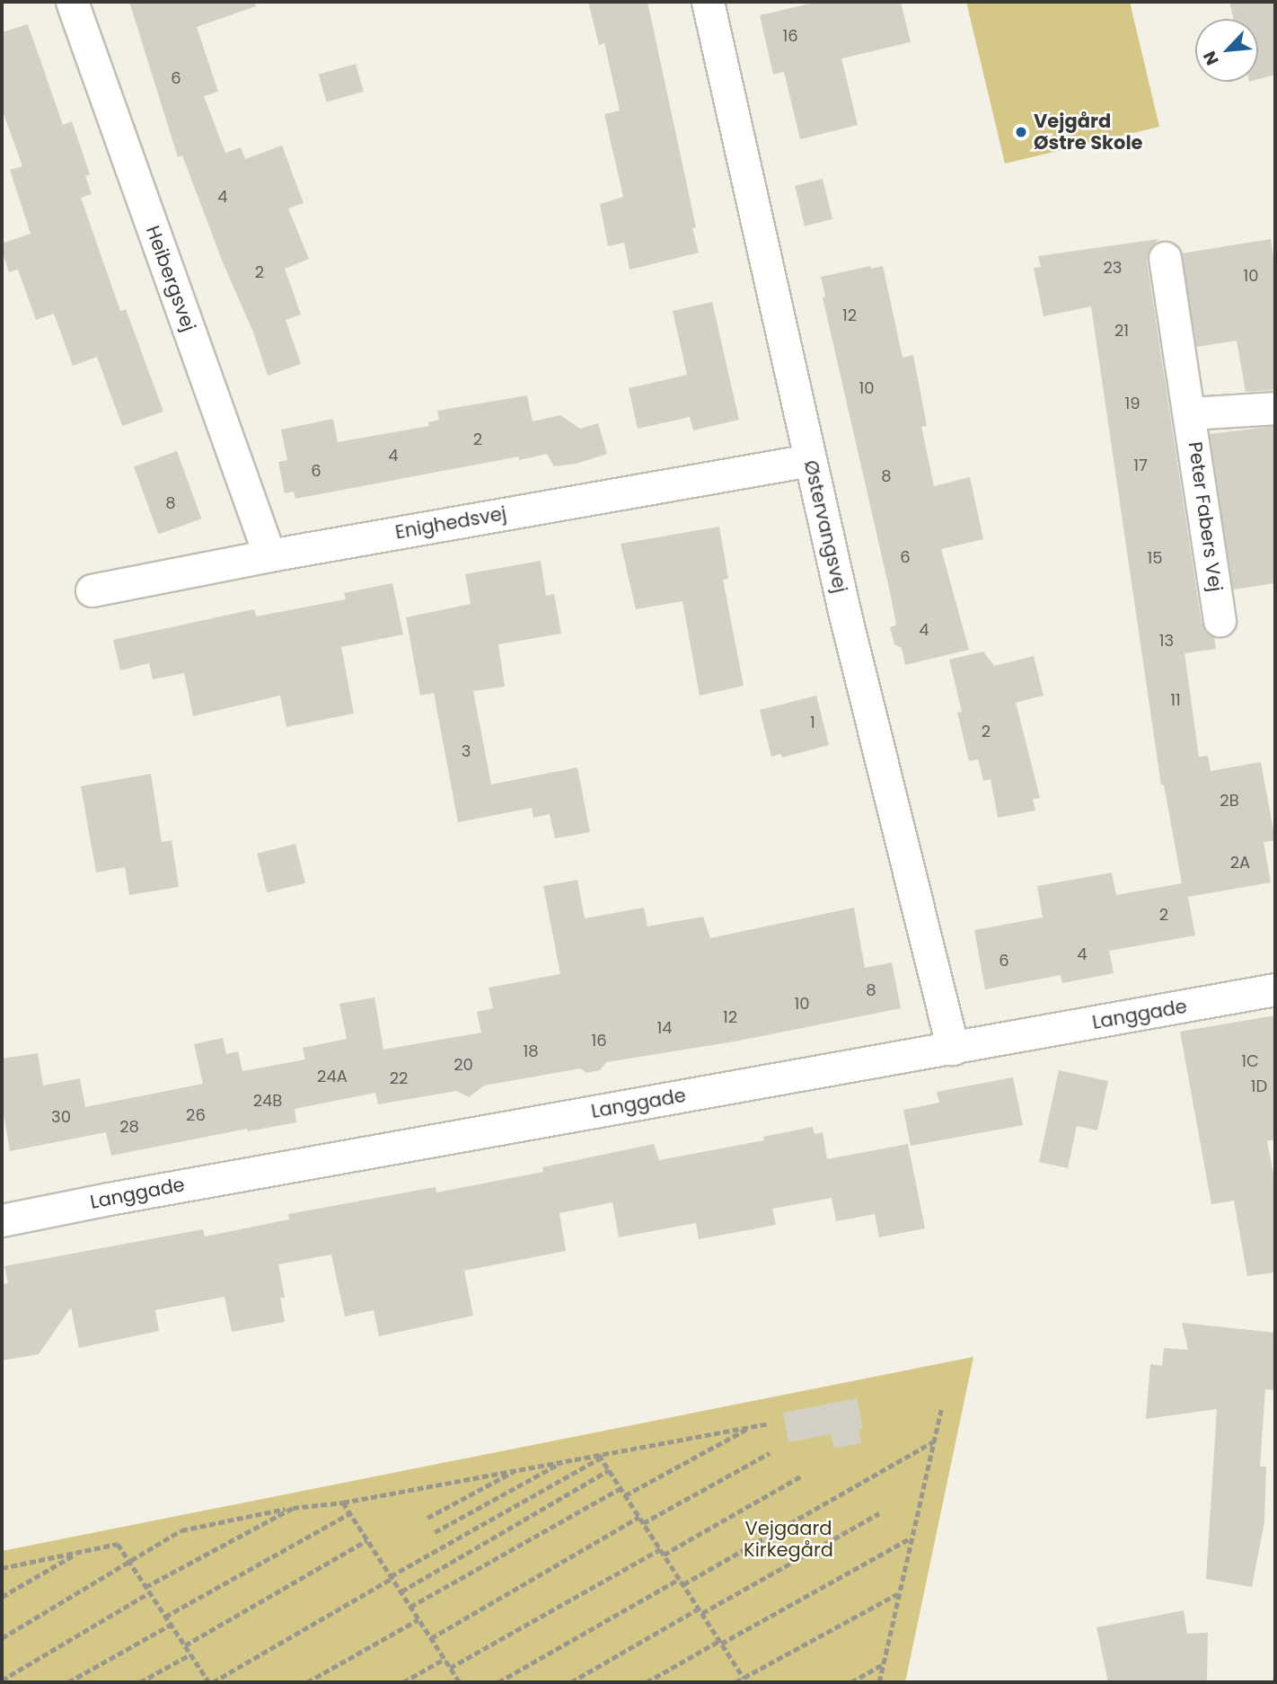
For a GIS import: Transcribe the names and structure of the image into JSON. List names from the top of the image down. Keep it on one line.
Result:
{"streets":{"street":["Heibergsvej","Peter Fabers Vej","Enighedsvej","Østervangsvej","Langgade"]},"crossings":[["Heibergsvej","Enighedsvej"],["Enighedsvej","Østervangsvej"],["Østervangsvej","Langgade"]],"parks":["Vejgaard Kirkegård"],"places":["Vejgård Østre Skole"],"house_numbers":["16","6","4","23","2","10","12","21","10","19","2","4","17","6","8","8","6","15","4","13","11","1","2","3","2B","2A","2","4","6","8","10","12","14","16","18","1C","20","24A","22","1D","24B","26","30","28"],"north":"bottom left"}
